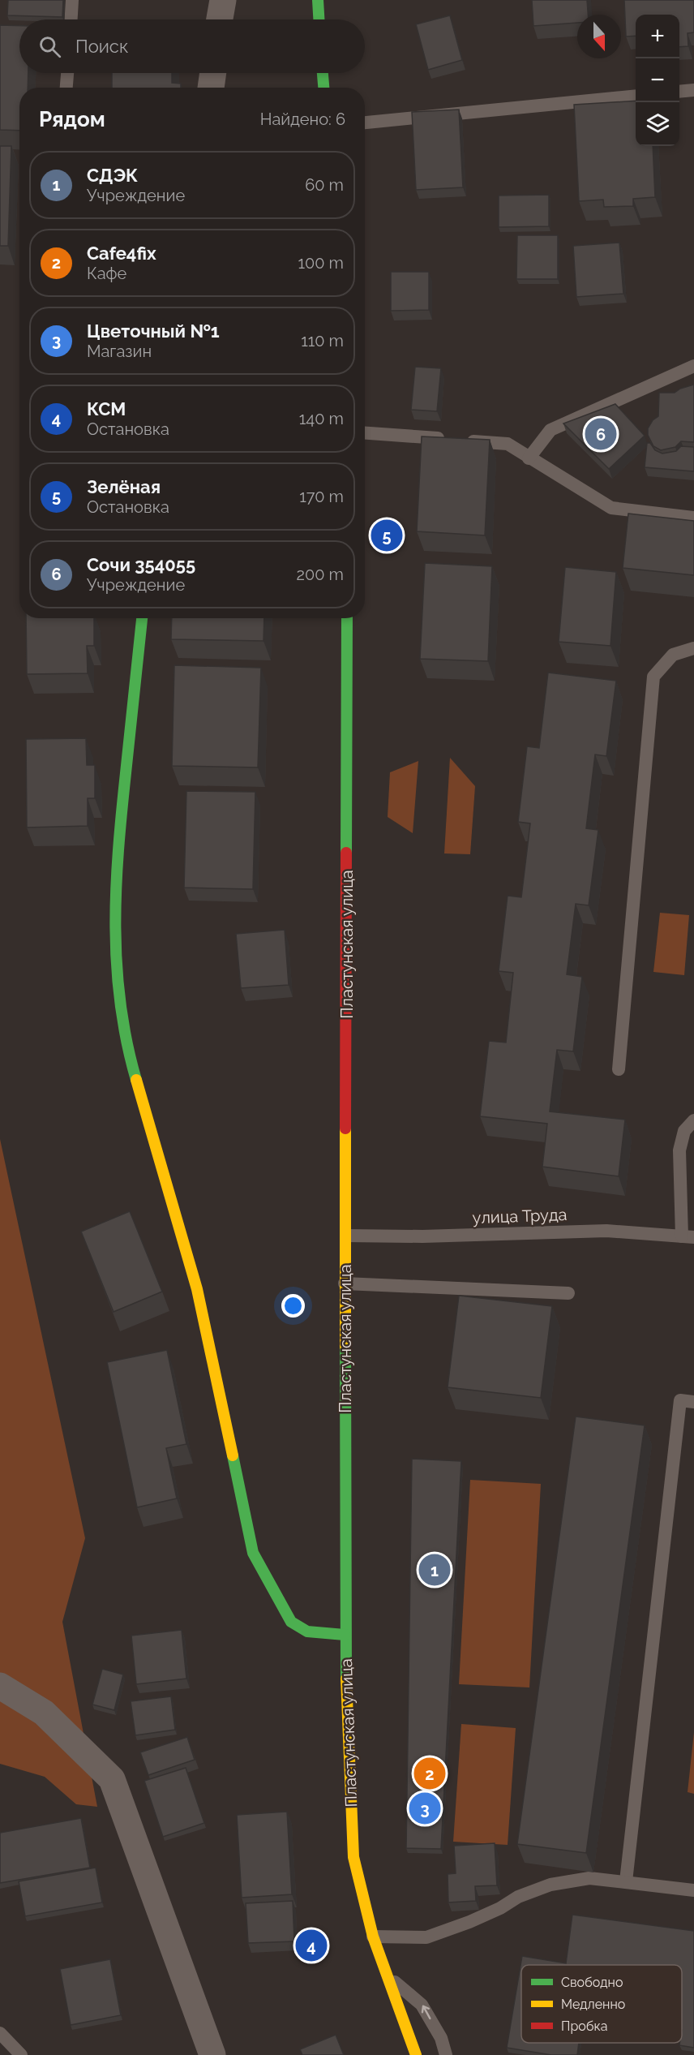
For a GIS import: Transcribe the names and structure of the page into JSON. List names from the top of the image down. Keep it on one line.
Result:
{"streets":{"main road":["Пластунская улица"],"lane":["улица Труда"]},"crossings":[["Пластунская улица","улица Труда"]],"legend":["Свободно","Медленно","Пробка"],"north":"bottom","page":{"map_buttons":["+","−"],"search":"Поиск","heading":["Рядом","Найдено: 6"],"list":[{"mark":"1","name":"СДЭК","note":"Учреждение","value":"60 m"},{"mark":"2","name":"Cafe4fix","note":"Кафе","value":"100 m"},{"mark":"3","name":"Цветочный №1","note":"Магазин","value":"110 m"},{"mark":"4","name":"КСМ","note":"Остановка","value":"140 m"},{"mark":"5","name":"Зелёная","note":"Остановка","value":"170 m"},{"mark":"6","name":"Сочи 354055","note":"Учреждение","value":"200 m"}],"pins":["6","5","1","2","3","4"]}}
